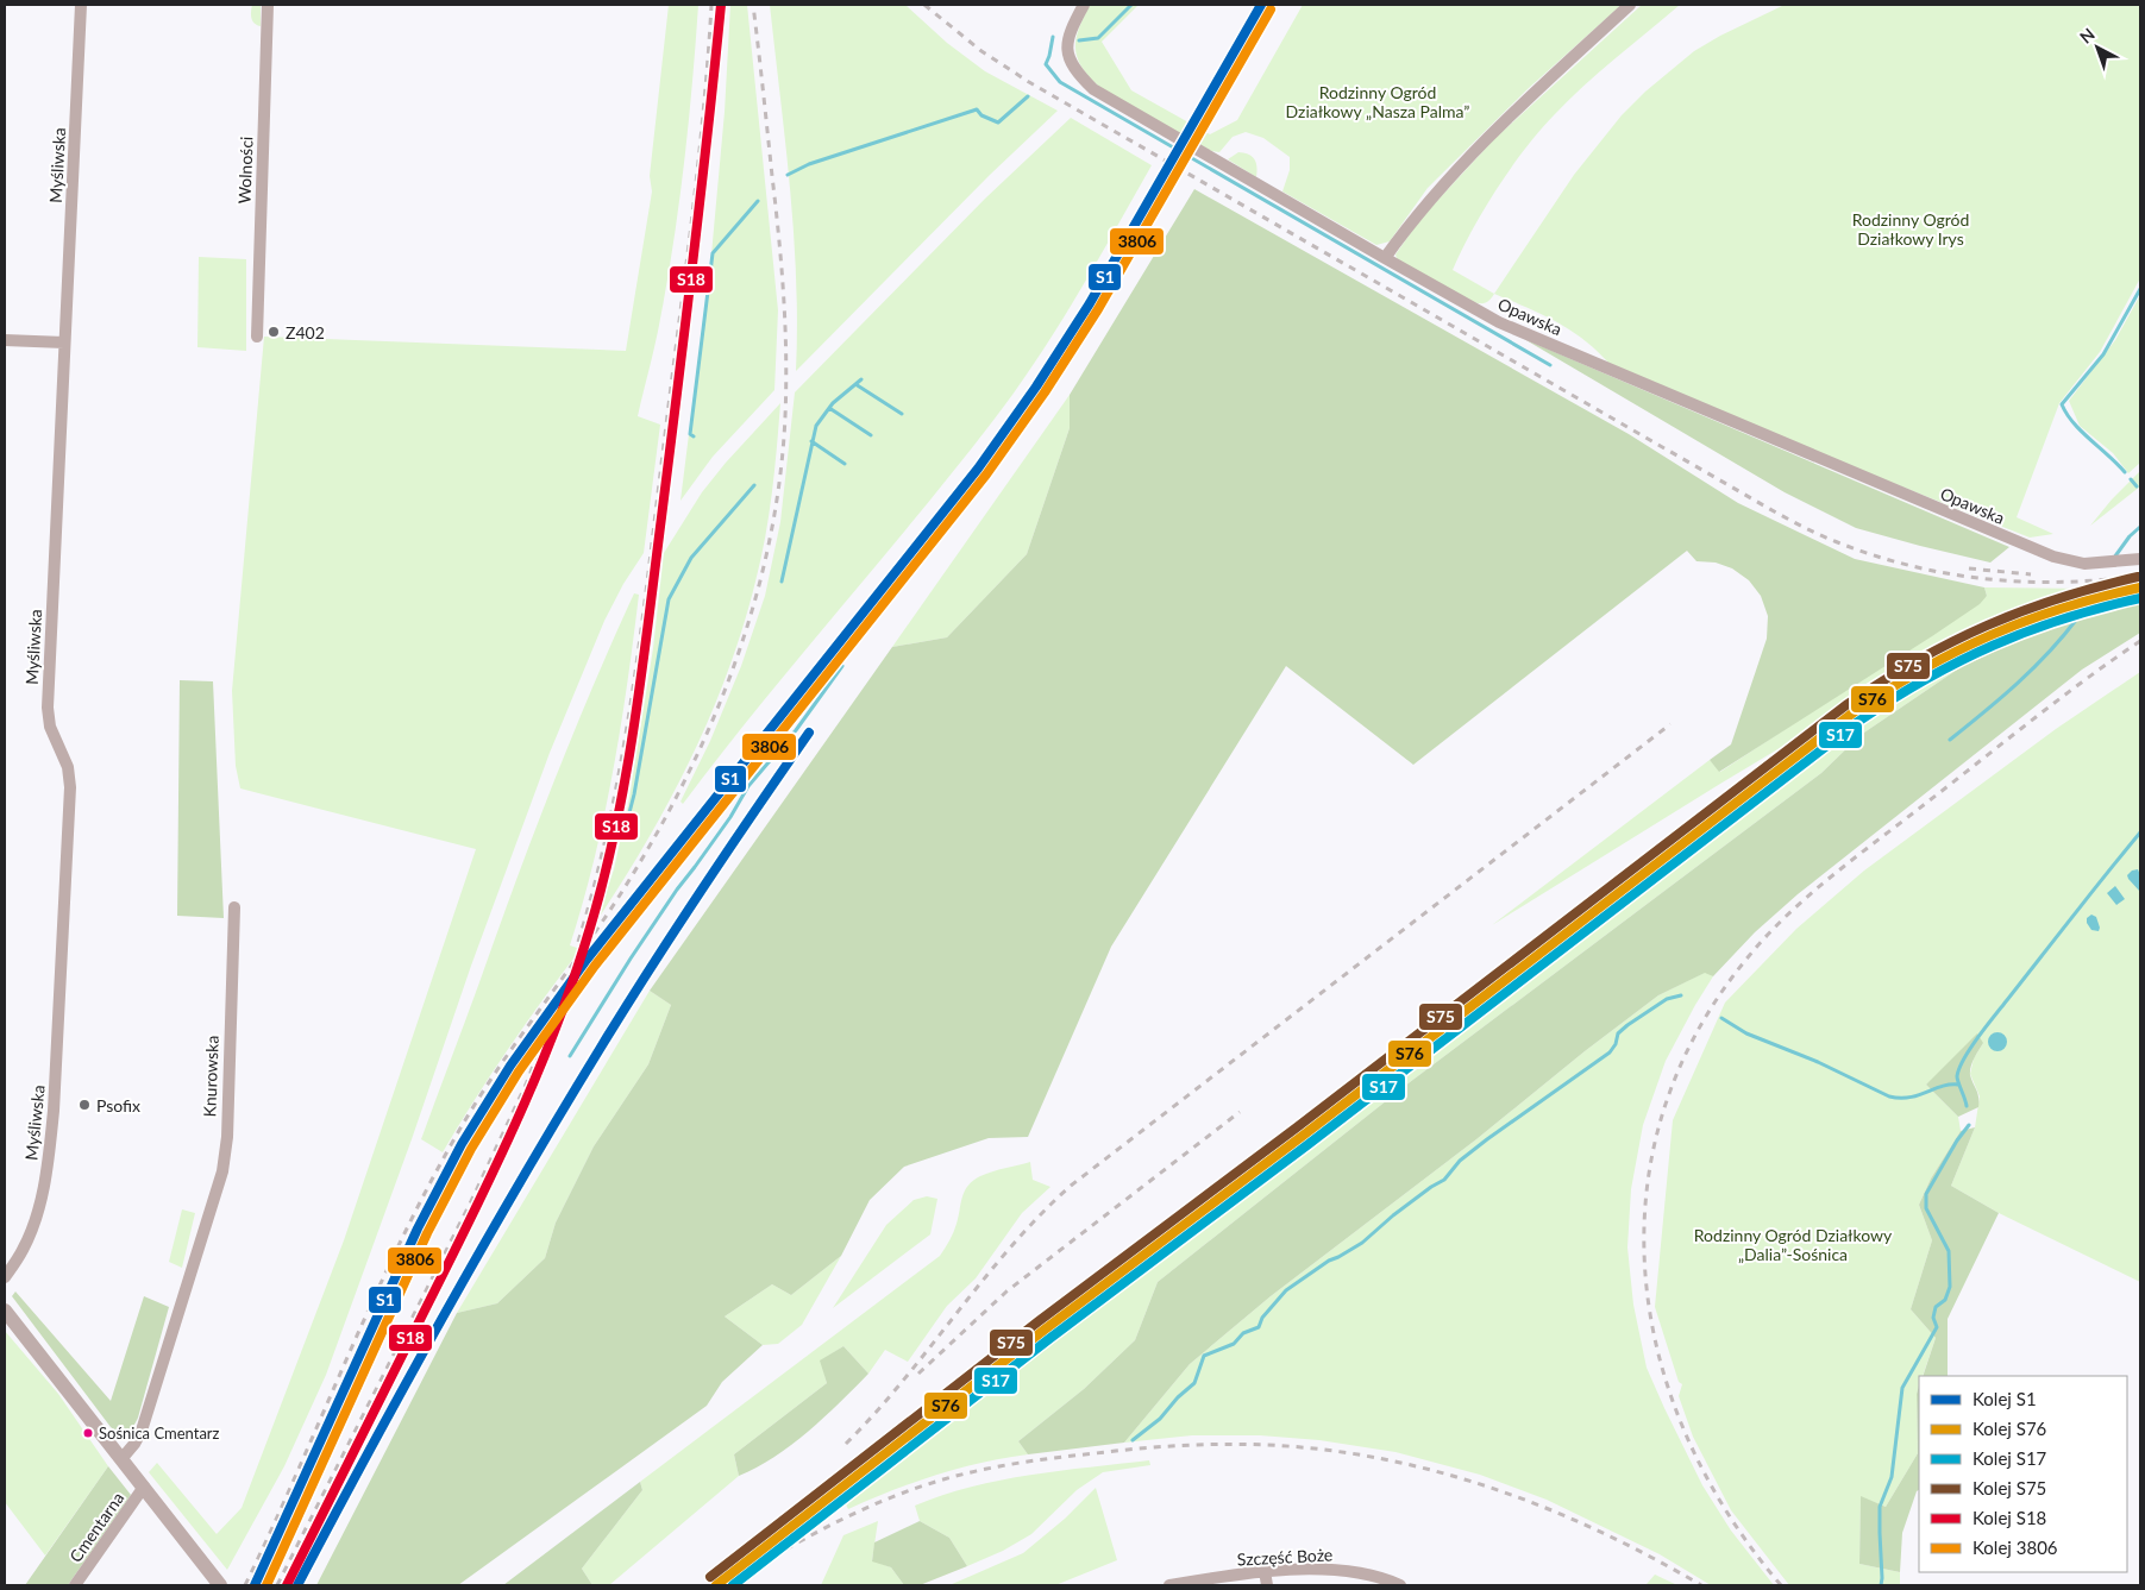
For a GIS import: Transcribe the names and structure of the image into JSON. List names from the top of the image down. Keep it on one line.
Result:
{"streets":{"street":["Myśliwska","Wolności","Opawska","Knurowska","Cmentarna","Szczęść Boże"]},"parks":["Rodzinny Ogród Działkowy „Nasza Palma”","Rodzinny Ogród Działkowy Irys","Rodzinny Ogród Działkowy „Dalia”-Sośnica"],"places":["Z402","Psofix","Sośnica Cmentarz"],"lines":["rail line S1","rail line S18","rail line 3806","rail line S75","rail line S76","rail line S17"],"legend":["Kolej S1","Kolej S76","Kolej S17","Kolej S75","Kolej S18","Kolej 3806"],"north":"top left"}
